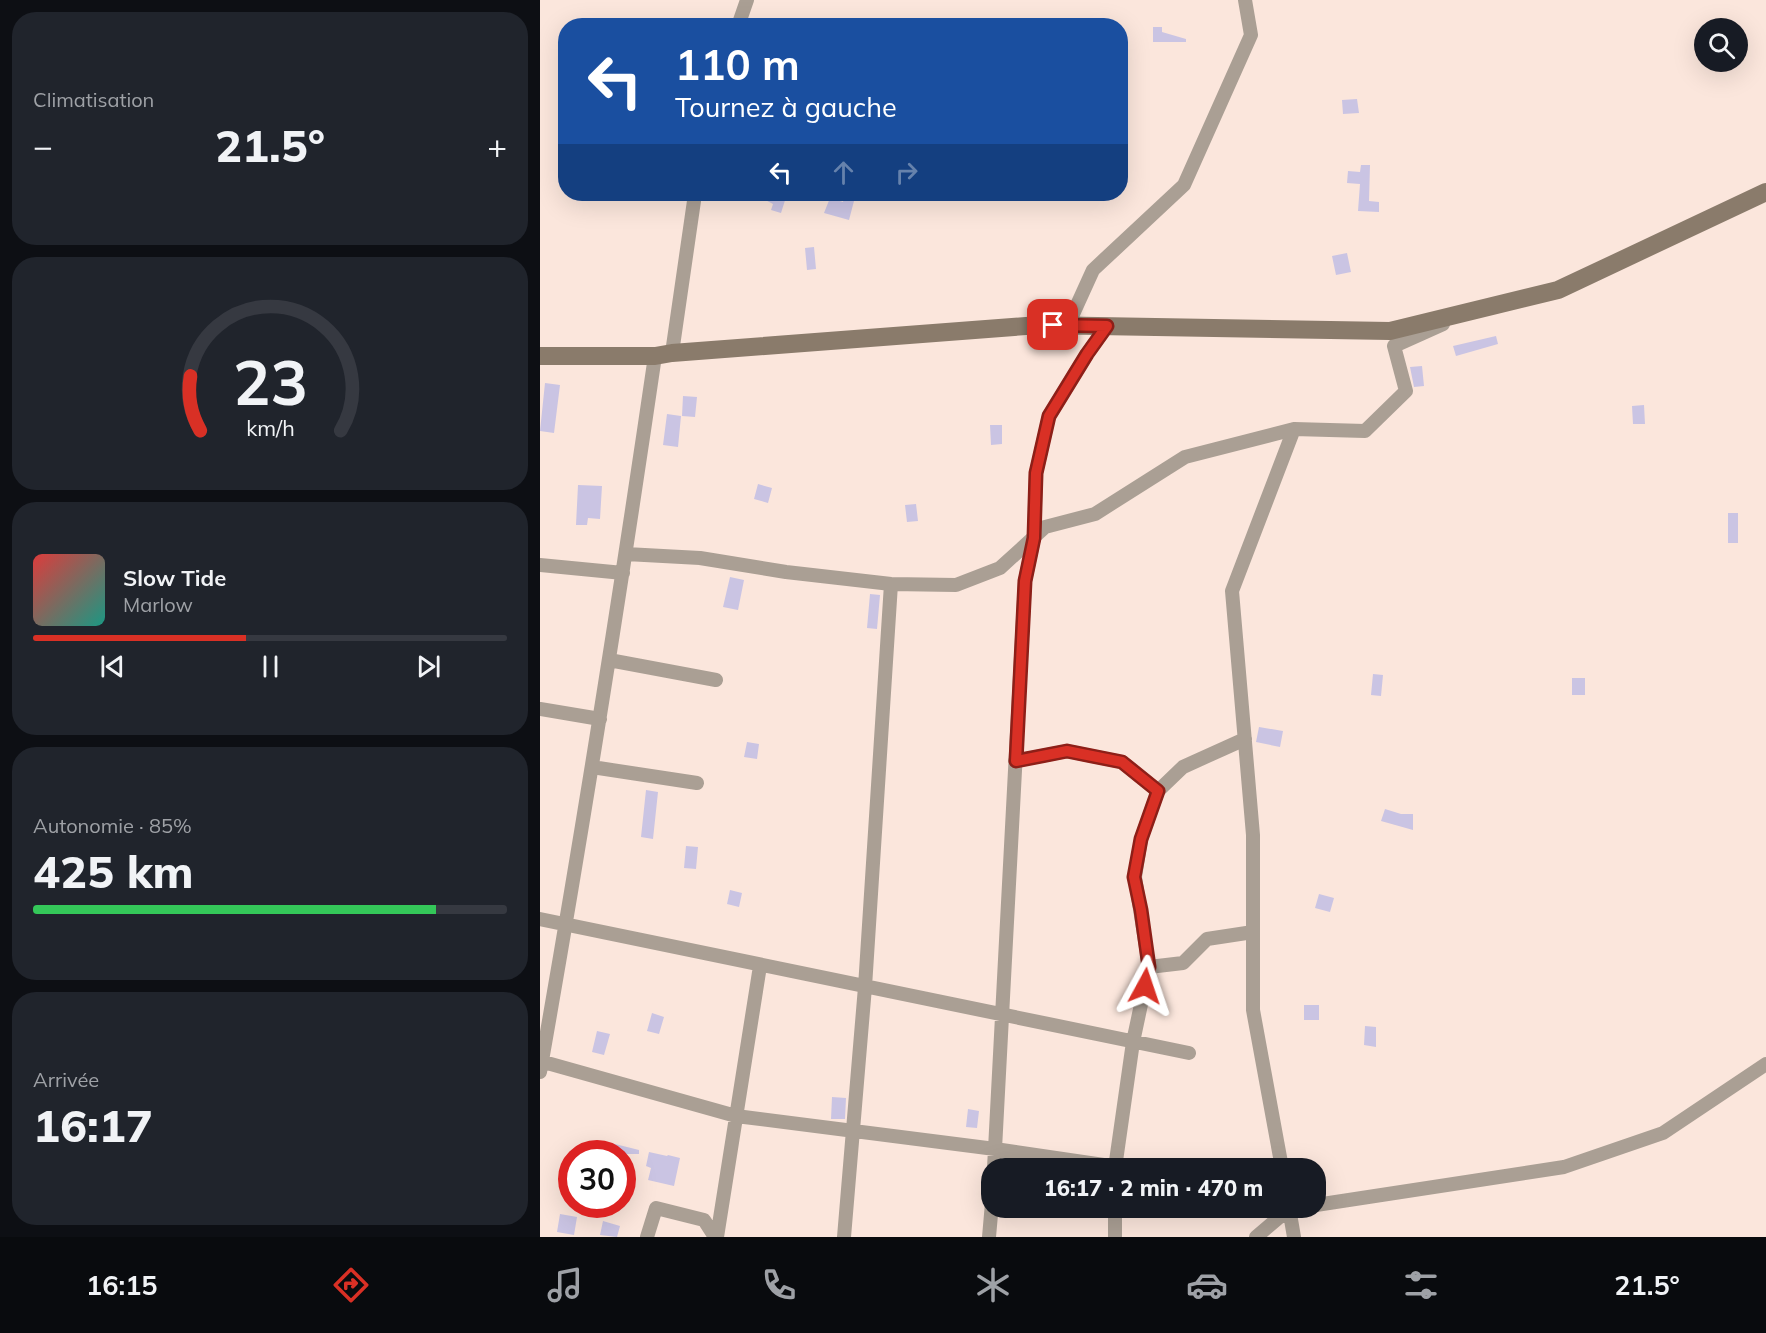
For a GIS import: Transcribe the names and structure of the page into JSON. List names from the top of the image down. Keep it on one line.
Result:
{"page":{"tile":["Climatisation",["Autonomie · 85%","425 km"],["Arrivée","16:17"]],"turn":["110 m","Tournez à gauche"],"heat":["−","21.5°","+"],"song":["Slow Tide","Marlow"],"limit":"30","trip":"16:17 · 2 min · 470 m","tabs":["16:15","21.5°"],"gauge":["23","km/h"]}}
